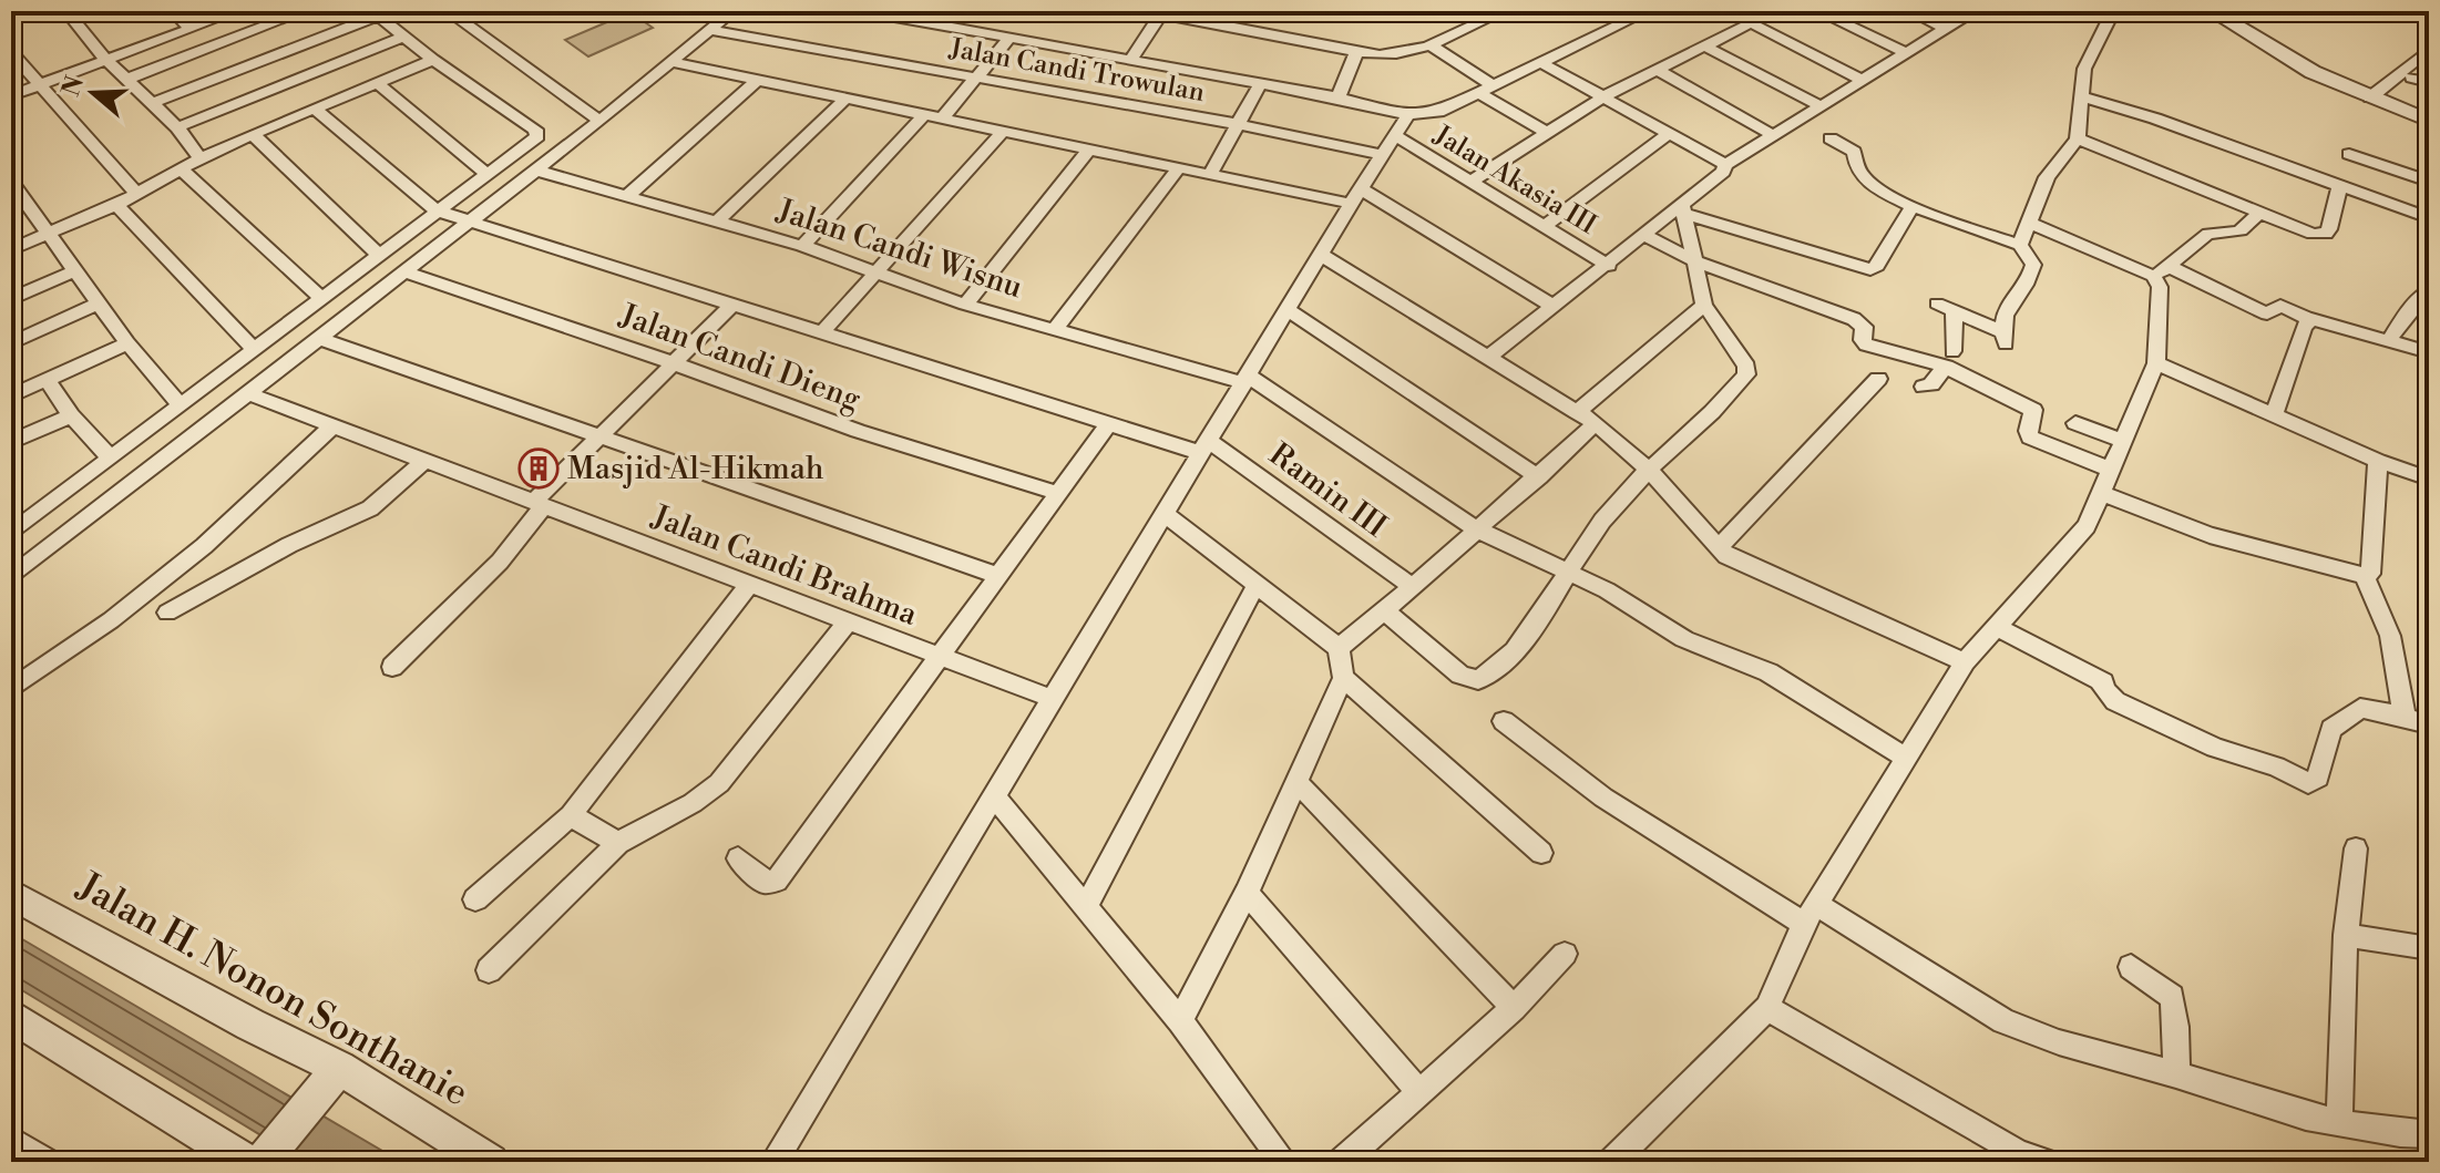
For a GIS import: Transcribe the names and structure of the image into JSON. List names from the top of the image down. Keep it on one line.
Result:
{"streets":{"street":["Jalan Candi Trowulan","Jalan Akasia III","Jalan Candi Wisnu","Jalan Candi Dieng","Ramin III","Jalan Candi Brahma","Jalan H. Nonon Sonthanie"]},"places":{"building":["Masjid Al-Hikmah"]},"north":"left"}
